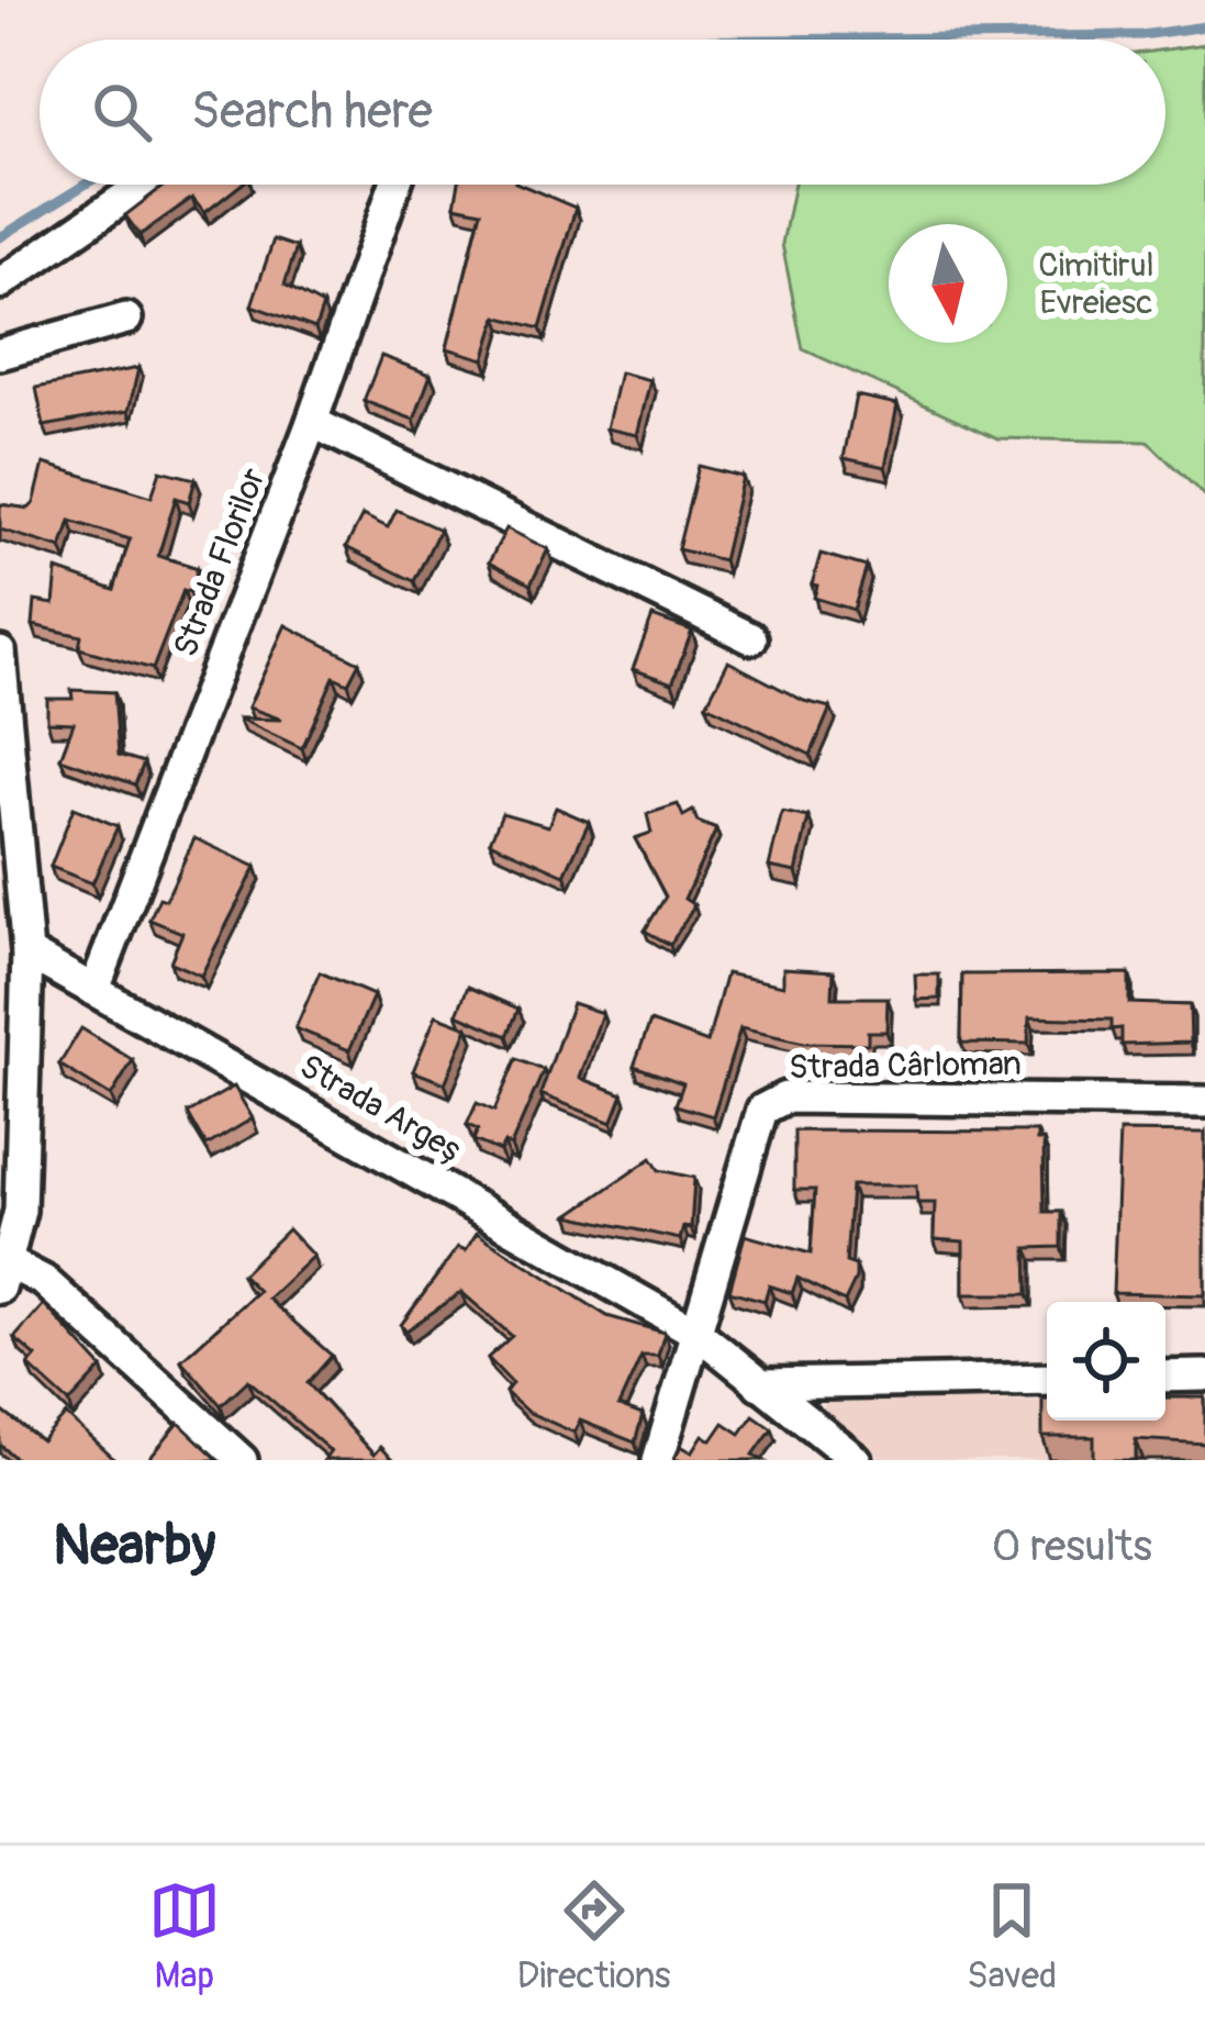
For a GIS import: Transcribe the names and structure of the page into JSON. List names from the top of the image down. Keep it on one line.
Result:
{"streets":{"street":["Strada Florilor","Strada Cârloman","Strada Argeș"]},"crossings":[["Strada Florilor","Strada Argeș"],["Strada Cârloman","Strada Argeș"]],"parks":["Cimitirul Evreiesc"],"north":"bottom","page":{"search":"Search here","heading":["Nearby","0 results"],"nav":["Map","Directions","Saved"]}}
